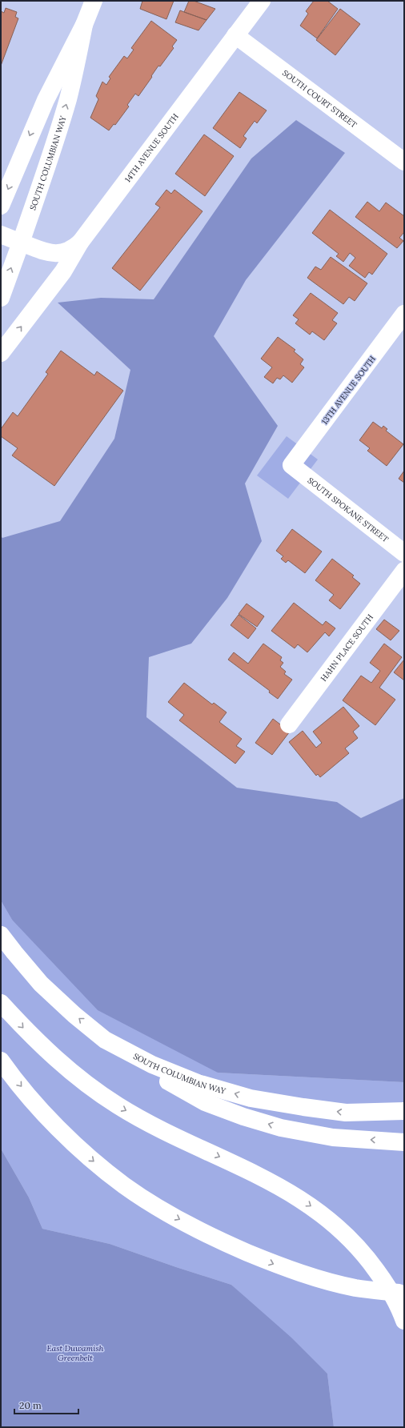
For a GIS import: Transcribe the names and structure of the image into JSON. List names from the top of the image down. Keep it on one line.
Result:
{"streets":{"main road":["SOUTH COURT STREET","14TH AVENUE SOUTH","SOUTH COLUMBIAN WAY","13TH AVENUE SOUTH","SOUTH SPOKANE STREET","HAHN PLACE SOUTH"]},"crossings":[["SOUTH COURT STREET","14TH AVENUE SOUTH"],["14TH AVENUE SOUTH","SOUTH COLUMBIAN WAY"],["13TH AVENUE SOUTH","SOUTH SPOKANE STREET"]],"parks":["East Duwamish Greenbelt"],"scale_bar":"20 m"}
